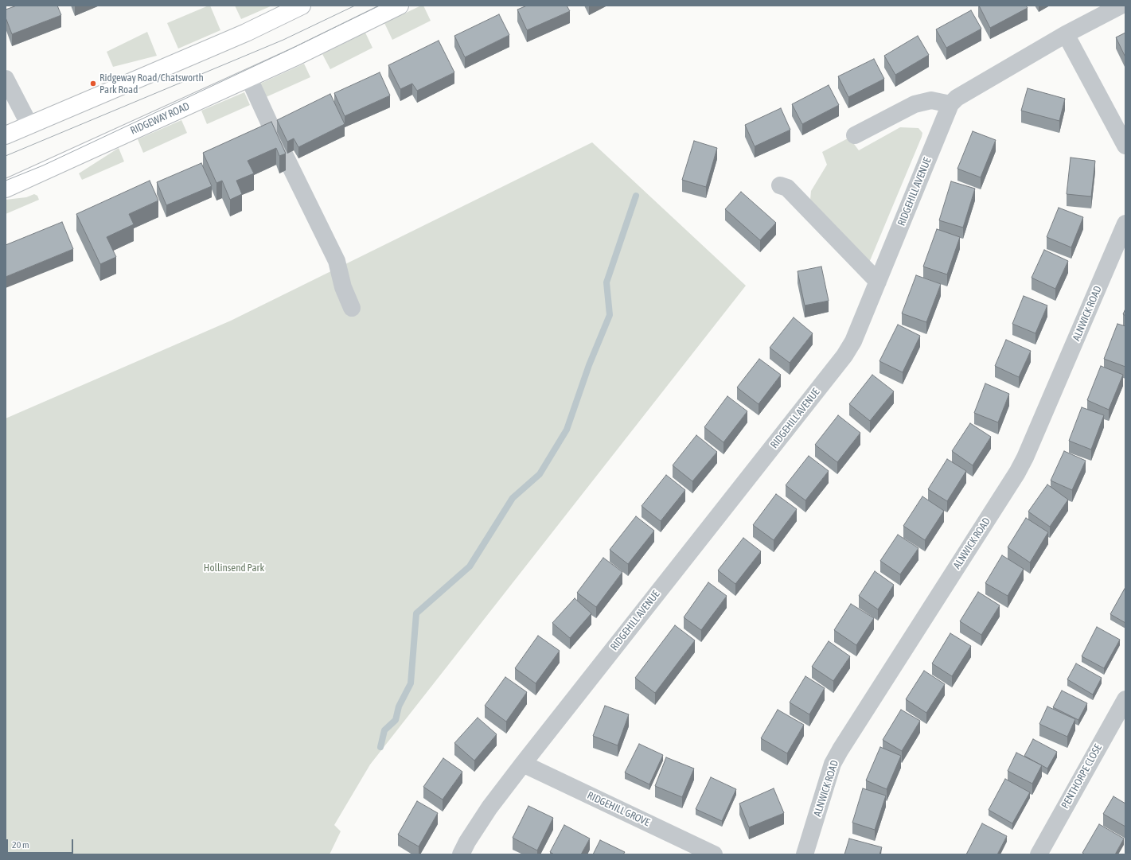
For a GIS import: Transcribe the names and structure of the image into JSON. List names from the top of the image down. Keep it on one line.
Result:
{"streets":{"highway":["RIDGEWAY ROAD"],"street":["RIDGEHILL AVENUE","ALNWICK ROAD","PENTHORPE CLOSE","RIDGEHILL GROVE"]},"crossings":[["RIDGEHILL AVENUE","RIDGEHILL GROVE"]],"parks":["Hollinsend Park"],"places":["Ridgeway Road/Chatsworth Park Road"],"scale_bar":"20 m"}
